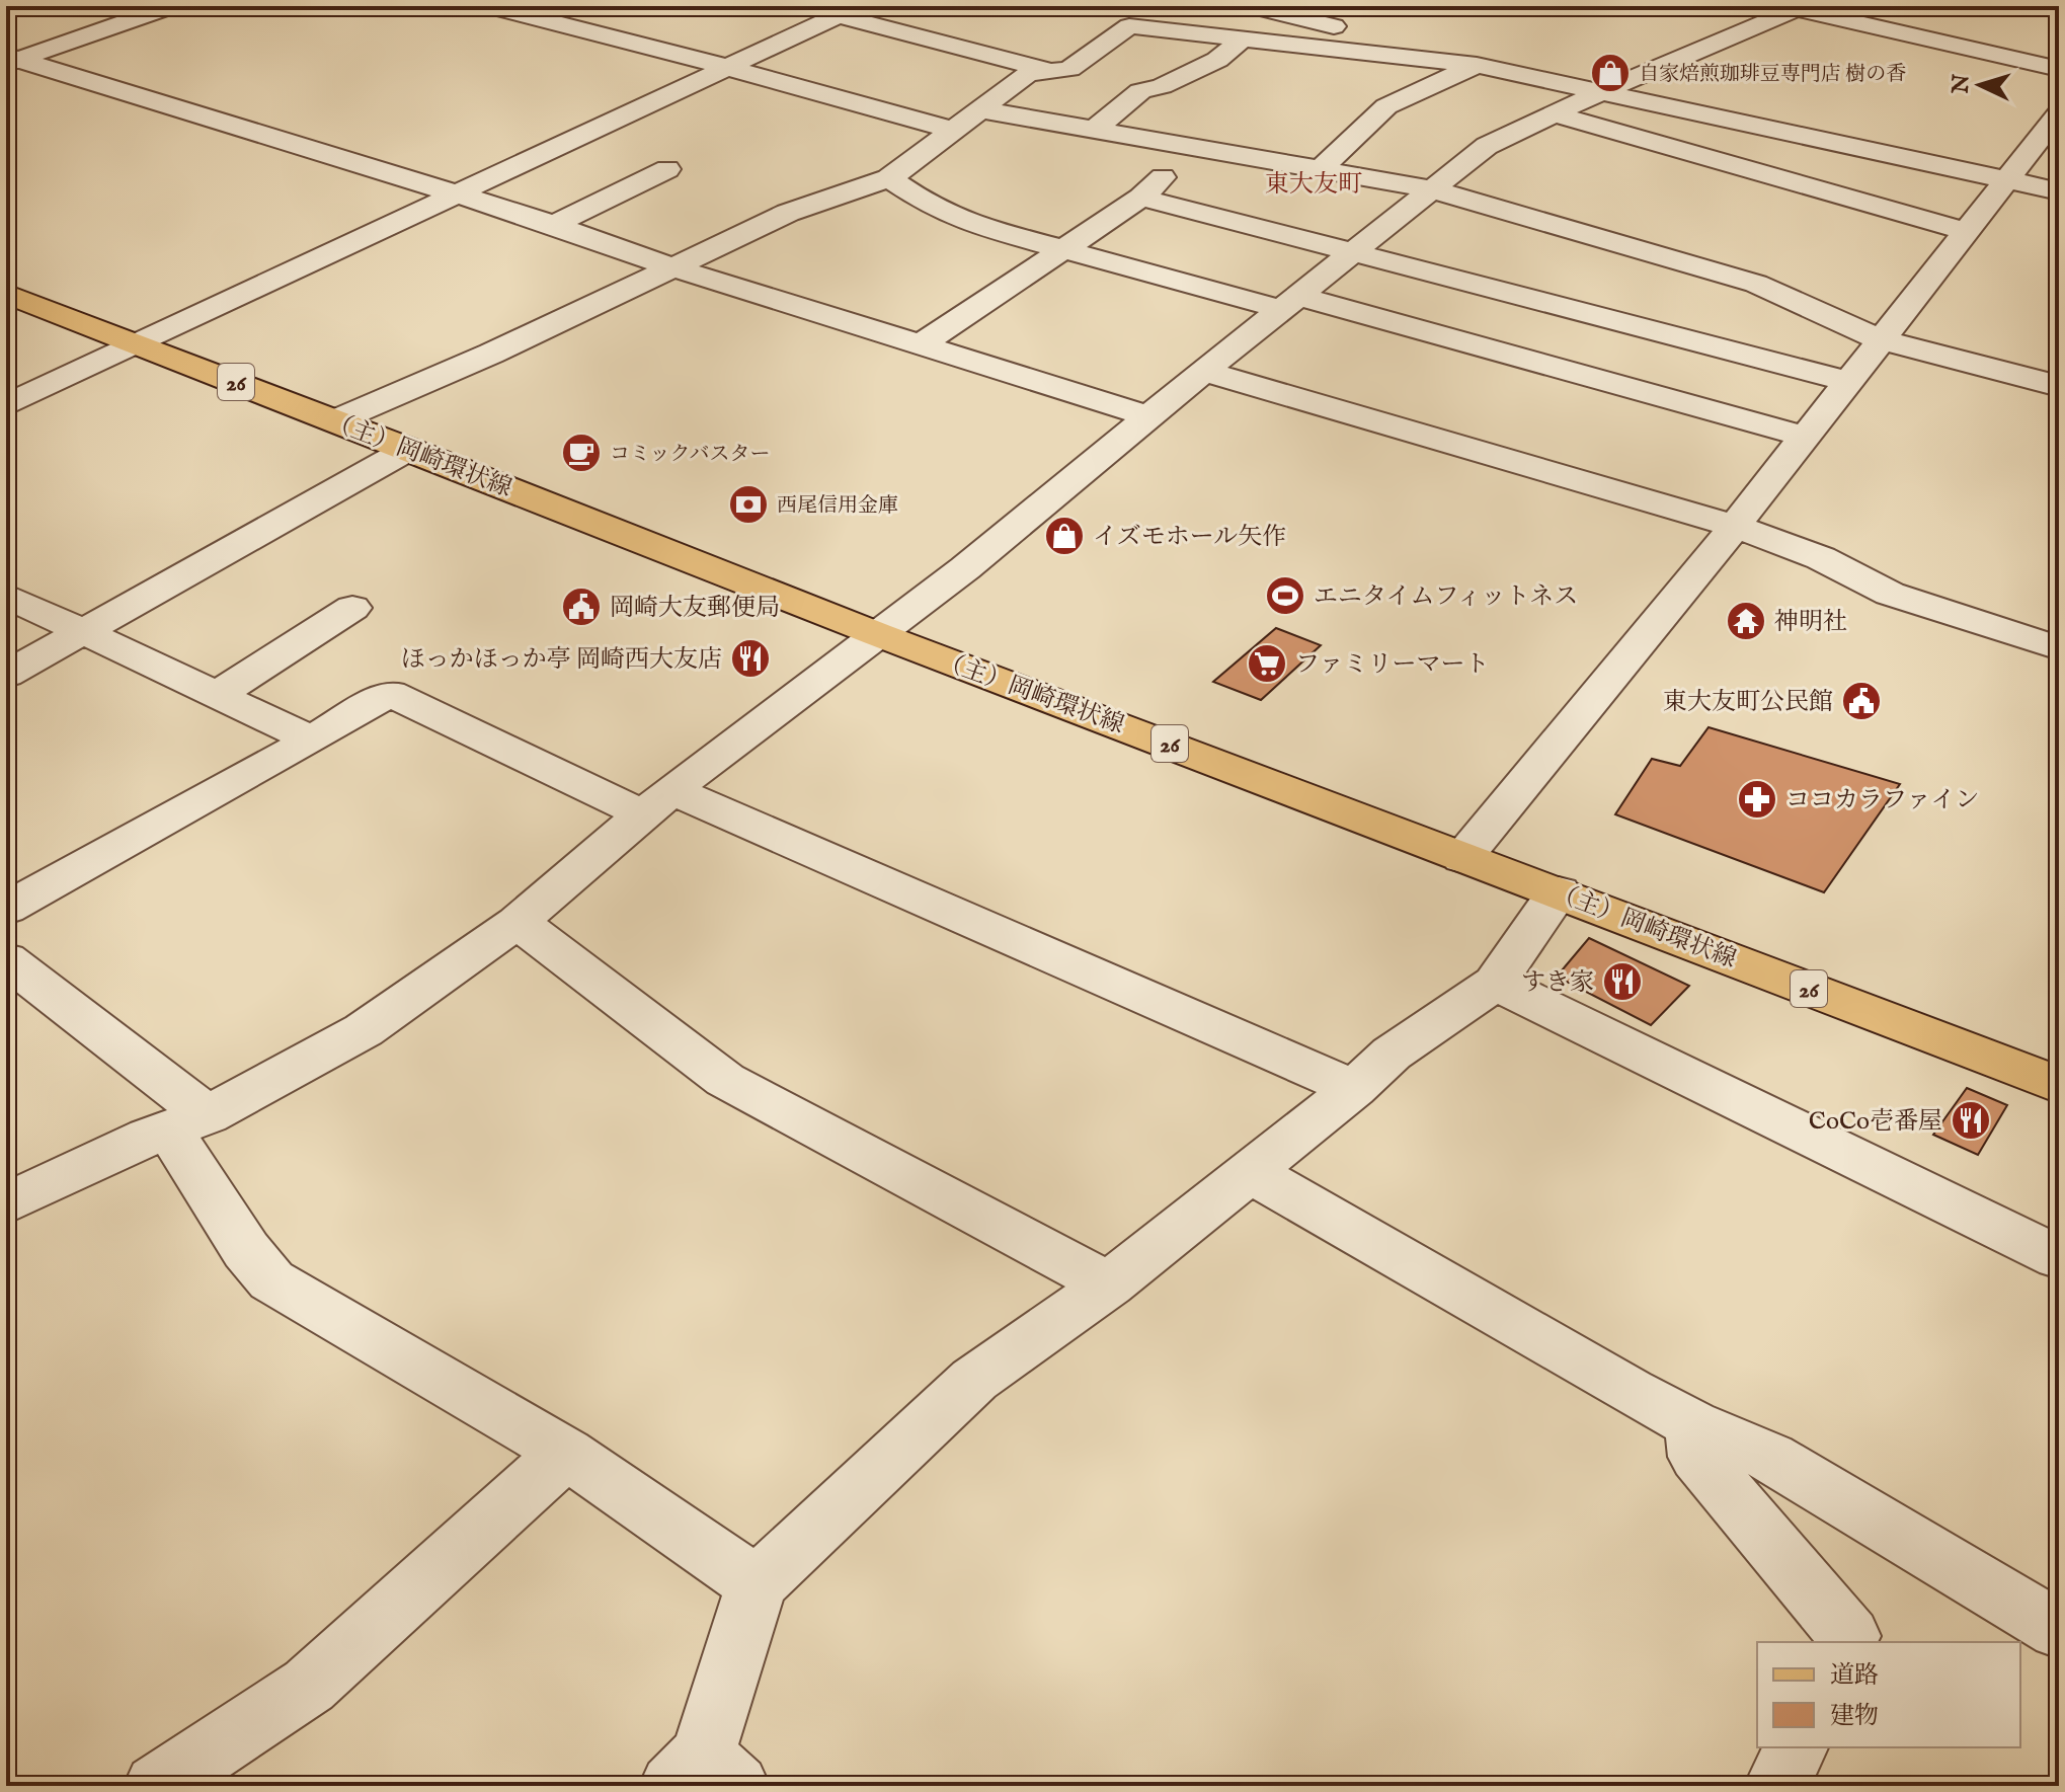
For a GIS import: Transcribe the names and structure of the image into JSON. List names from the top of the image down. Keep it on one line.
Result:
{"streets":{"main road":["26","（主）岡崎環状線"]},"districts":["東大友町"],"places":{"shop":["自家焙煎珈琲豆専門店 樹の香","イズモホール矢作"],"cafe":["コミックバスター"],"bank":["西尾信用金庫"],"sports":["エニタイムフィットネス"],"public building":["岡崎大友郵便局","東大友町公民館"],"temple":["神明社"],"restaurant":["ほっかほっか亭 岡崎西大友店","すき家","CoCo壱番屋"],"supermarket":["ファミリーマート"],"pharmacy":["ココカラファイン"]},"legend":["道路","建物"],"north":"left"}
